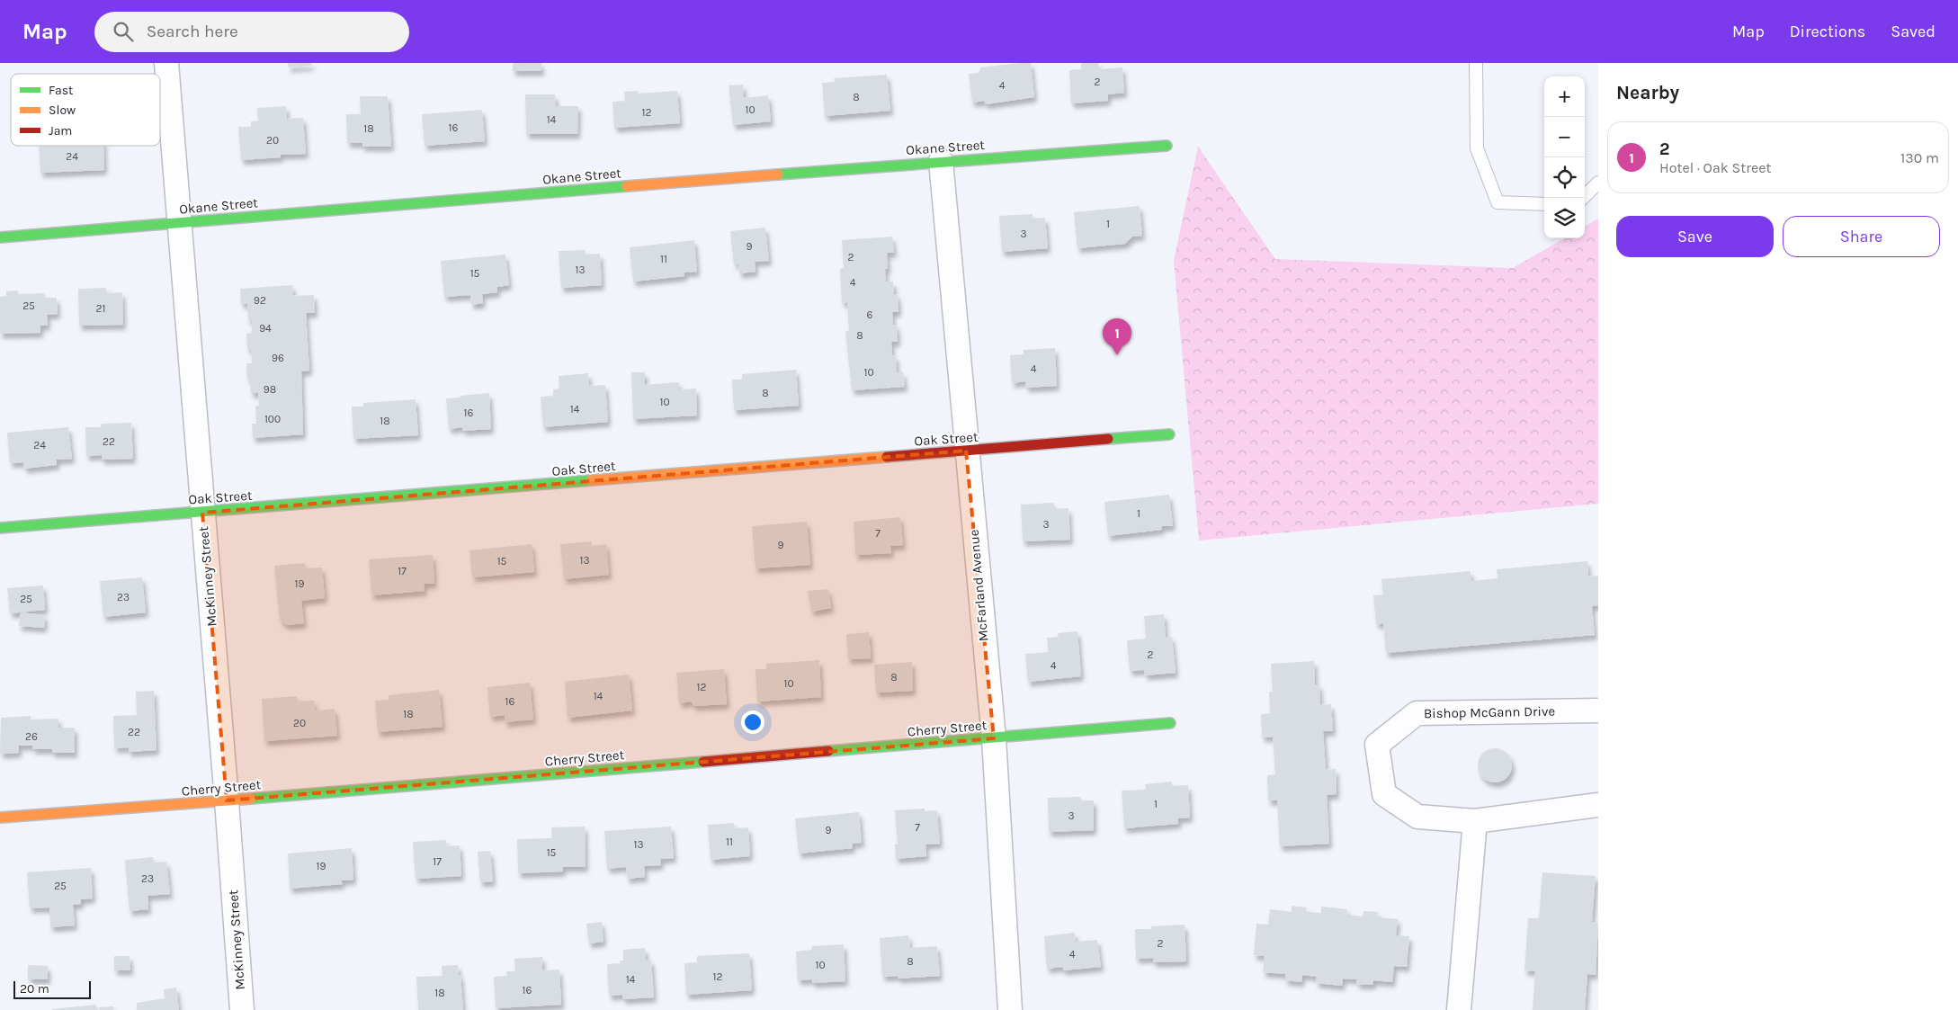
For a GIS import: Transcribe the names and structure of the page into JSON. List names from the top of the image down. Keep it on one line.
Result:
{"streets":{"street":["Okane Street","Oak Street","McKinney Street","McFarland Avenue","Bishop McGann Drive","Cherry Street"]},"crossings":[["Okane Street","McKinney Street"],["Okane Street","McFarland Avenue"],["Oak Street","McKinney Street"],["Oak Street","McFarland Avenue"],["McKinney Street","Cherry Street"],["McFarland Avenue","Cherry Street"]],"house_numbers":["2","4","8","10","12","14","16","18","20","24","1","3","9","2","11","13","15","4","92","25","21","6","94","8","96","4","10","98","8","10","14","16","100","18","22","24","1","3","7","9","13","15","17","19","23","25","2","4","8","10","12","14","16","18","20","22","26","1","3","7","9","11","13","15","17","19","23","25","2","4","8","10","12","14","16","18"],"legend":["Fast","Slow","Jam"],"scale_bar":"20 m","page":{"header":"Map","search":"Search here","nav":["Map","Directions","Saved"],"heading":"Nearby","map_buttons":["+","−"],"list":[{"mark":"1","name":"2","note":"Hotel · Oak Street","value":"130 m"}],"buttons":["Save","Share"],"pins":"1","scale":"20 m"}}
